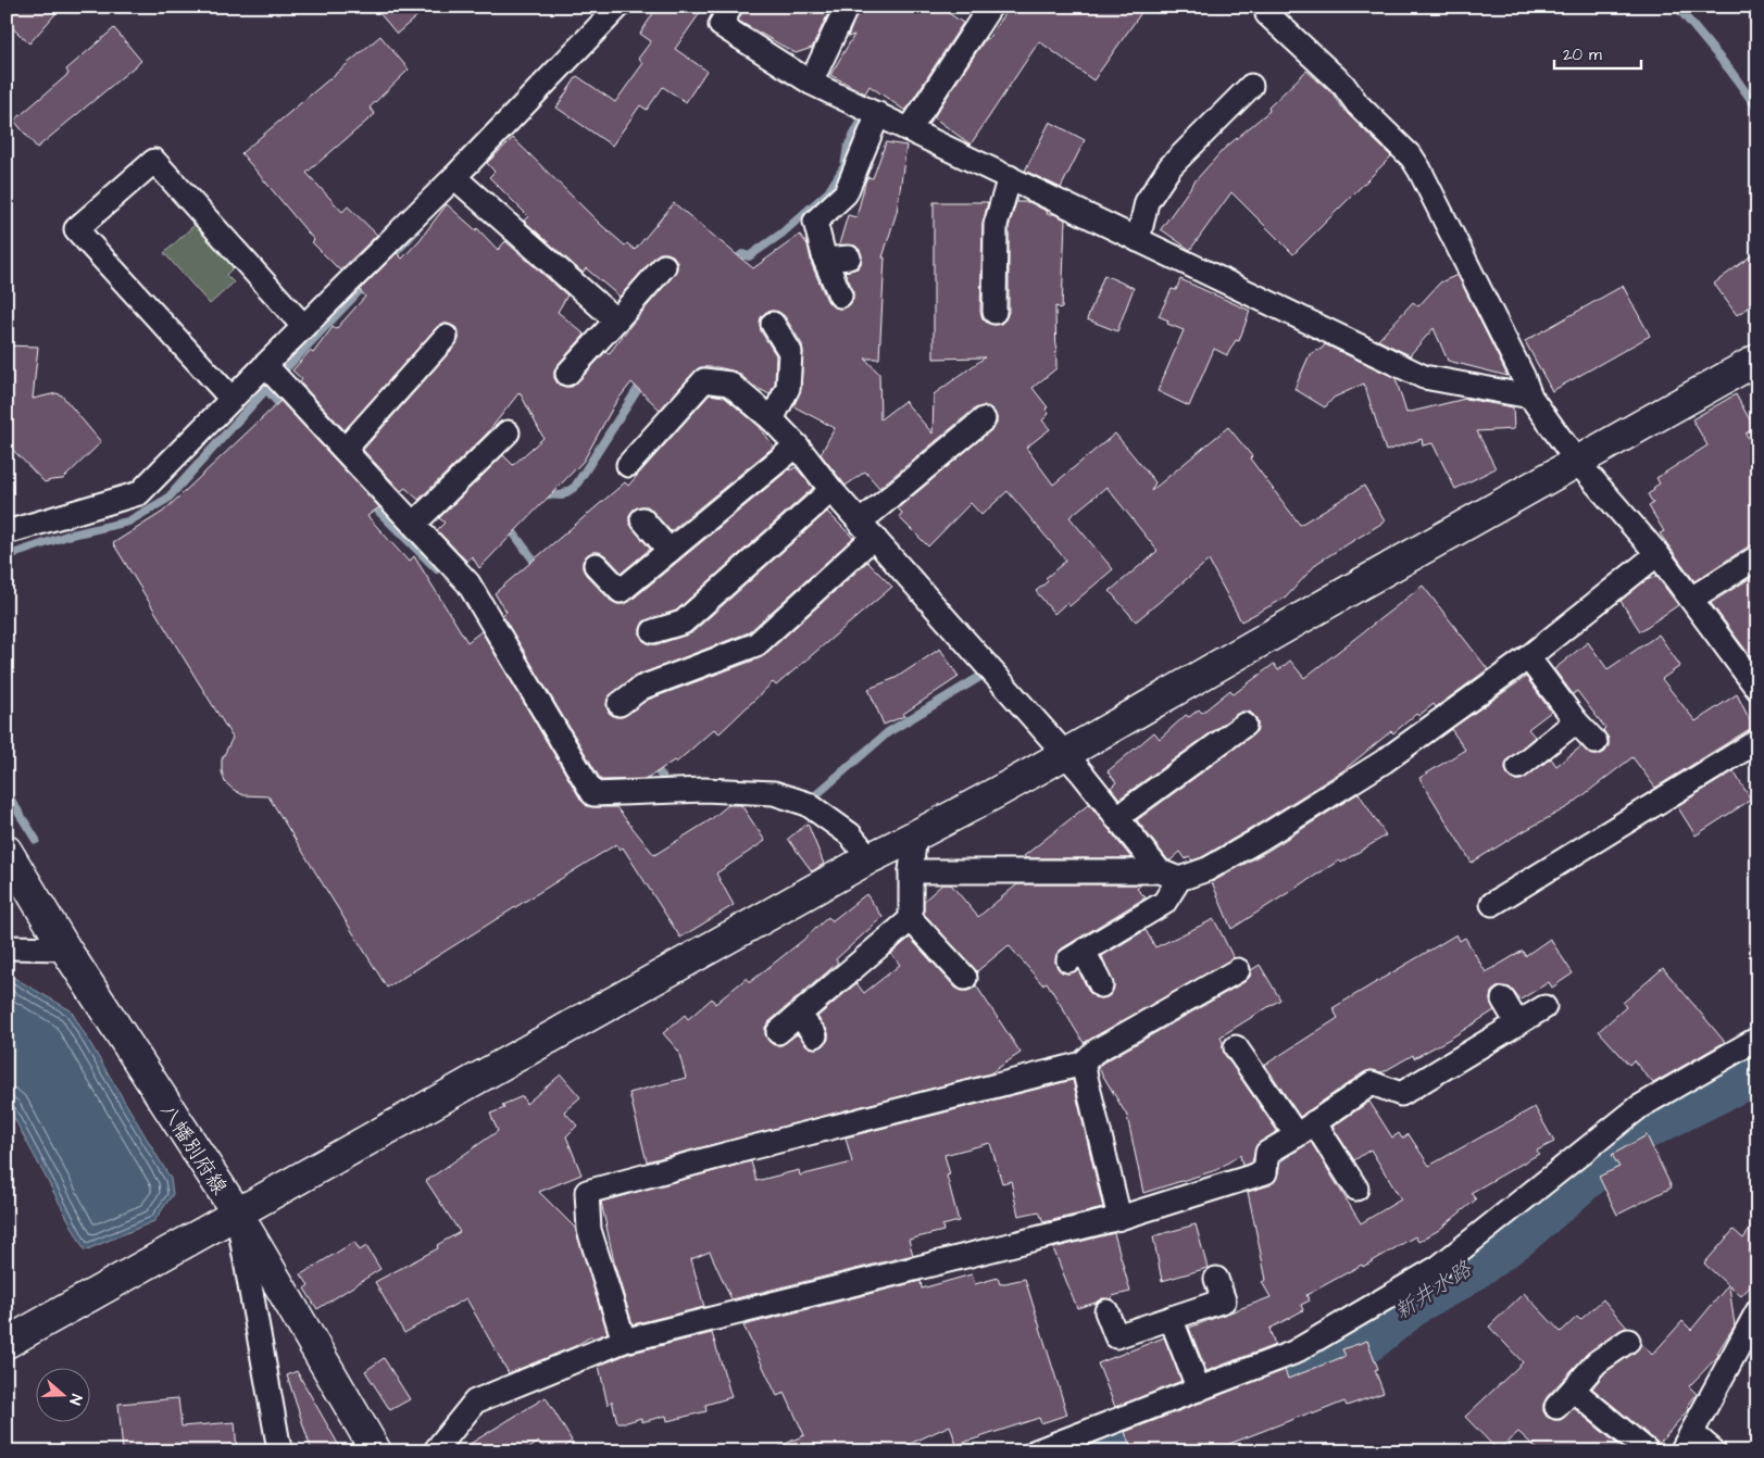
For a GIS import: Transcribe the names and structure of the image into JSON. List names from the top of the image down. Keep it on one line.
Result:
{"streets":{"street":["八幡別府線"]},"water":["新井水路"],"scale_bar":"20 m","north":"right"}
